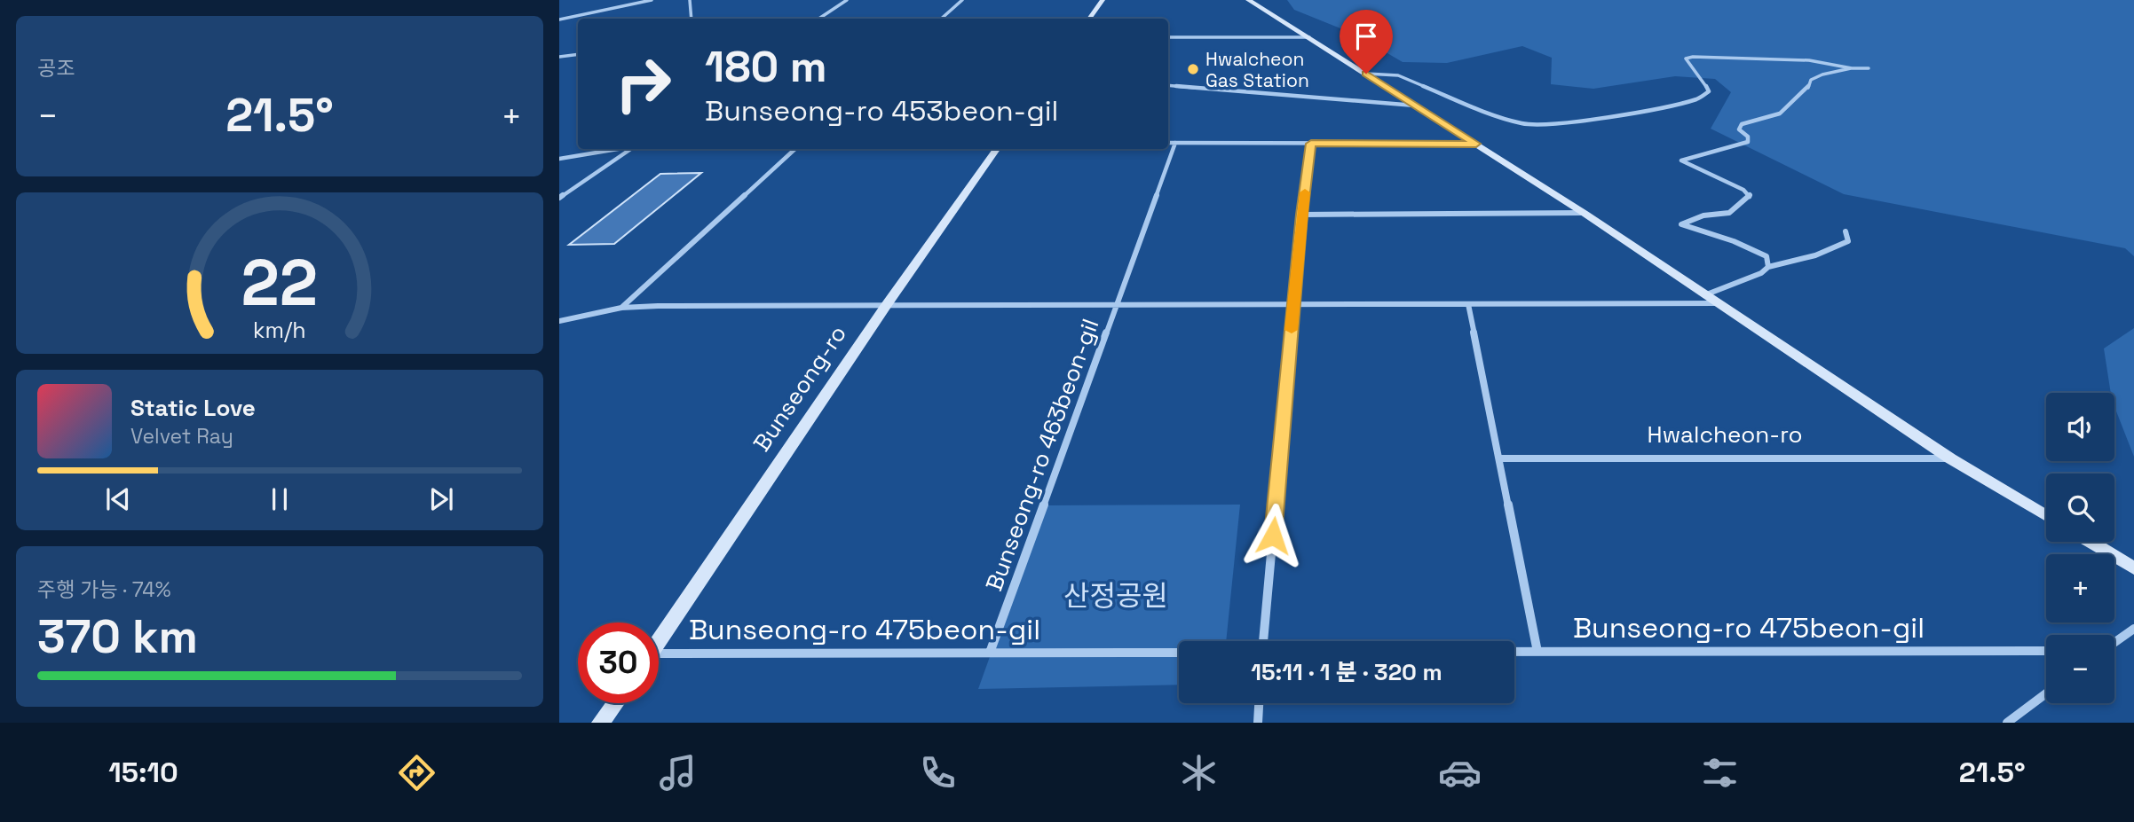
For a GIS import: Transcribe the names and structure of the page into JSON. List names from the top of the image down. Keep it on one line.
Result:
{"streets":{"street":["Bunseong-ro","Hwalcheon-ro","Bunseong-ro 463beon-gil","Bunseong-ro 475beon-gil"]},"crossings":[["Bunseong-ro","Bunseong-ro 463beon-gil"],["Bunseong-ro 463beon-gil","Bunseong-ro 475beon-gil"]],"parks":["산정공원"],"places":["Hwalcheon Gas Station"],"page":{"tile":["공조",["주행 가능 · 74%","370 km"]],"turn":["180 m","Bunseong-ro 453beon-gil"],"heat":["−","21.5°","+"],"song":["Static Love","Velvet Ray"],"map_buttons":["+","−"],"limit":"30","trip":"15:11 · 1 분 · 320 m","tabs":["15:10","21.5°"],"gauge":["22","km/h"]}}
